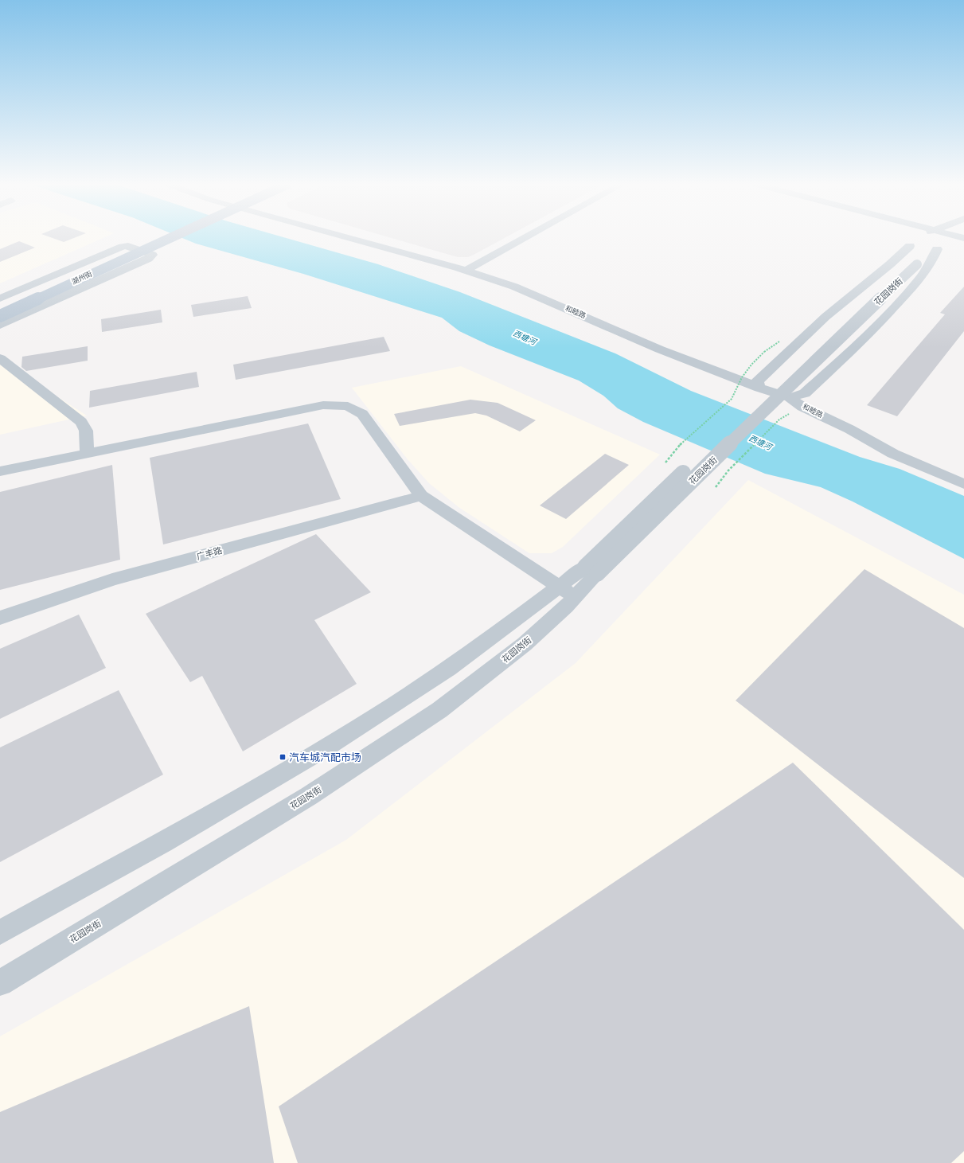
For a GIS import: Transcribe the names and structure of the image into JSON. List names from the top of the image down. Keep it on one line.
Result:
{"streets":{"main road":["湖州街"],"street":["花园岗街","和睦路","广丰路"]},"water":["西塘河"],"places":{"transit":["汽车城汽配市场"]}}
